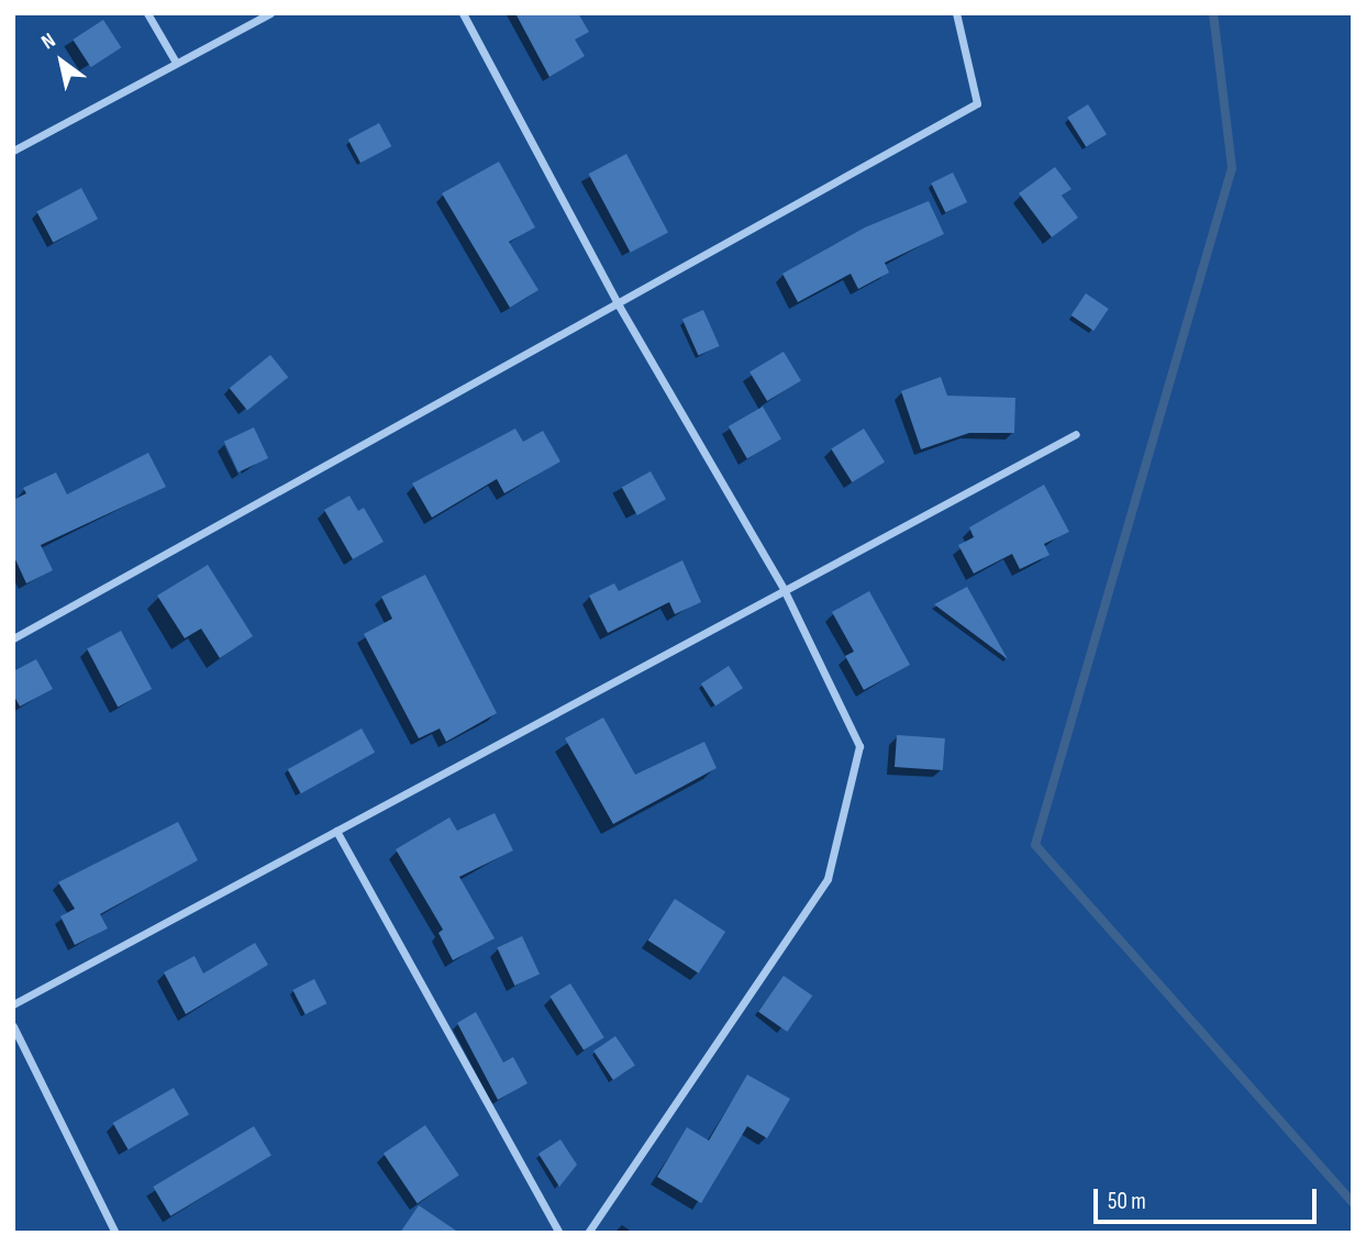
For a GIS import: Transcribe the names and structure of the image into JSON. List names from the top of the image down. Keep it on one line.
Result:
{"scale_bar":"50 m","north":"top left"}
